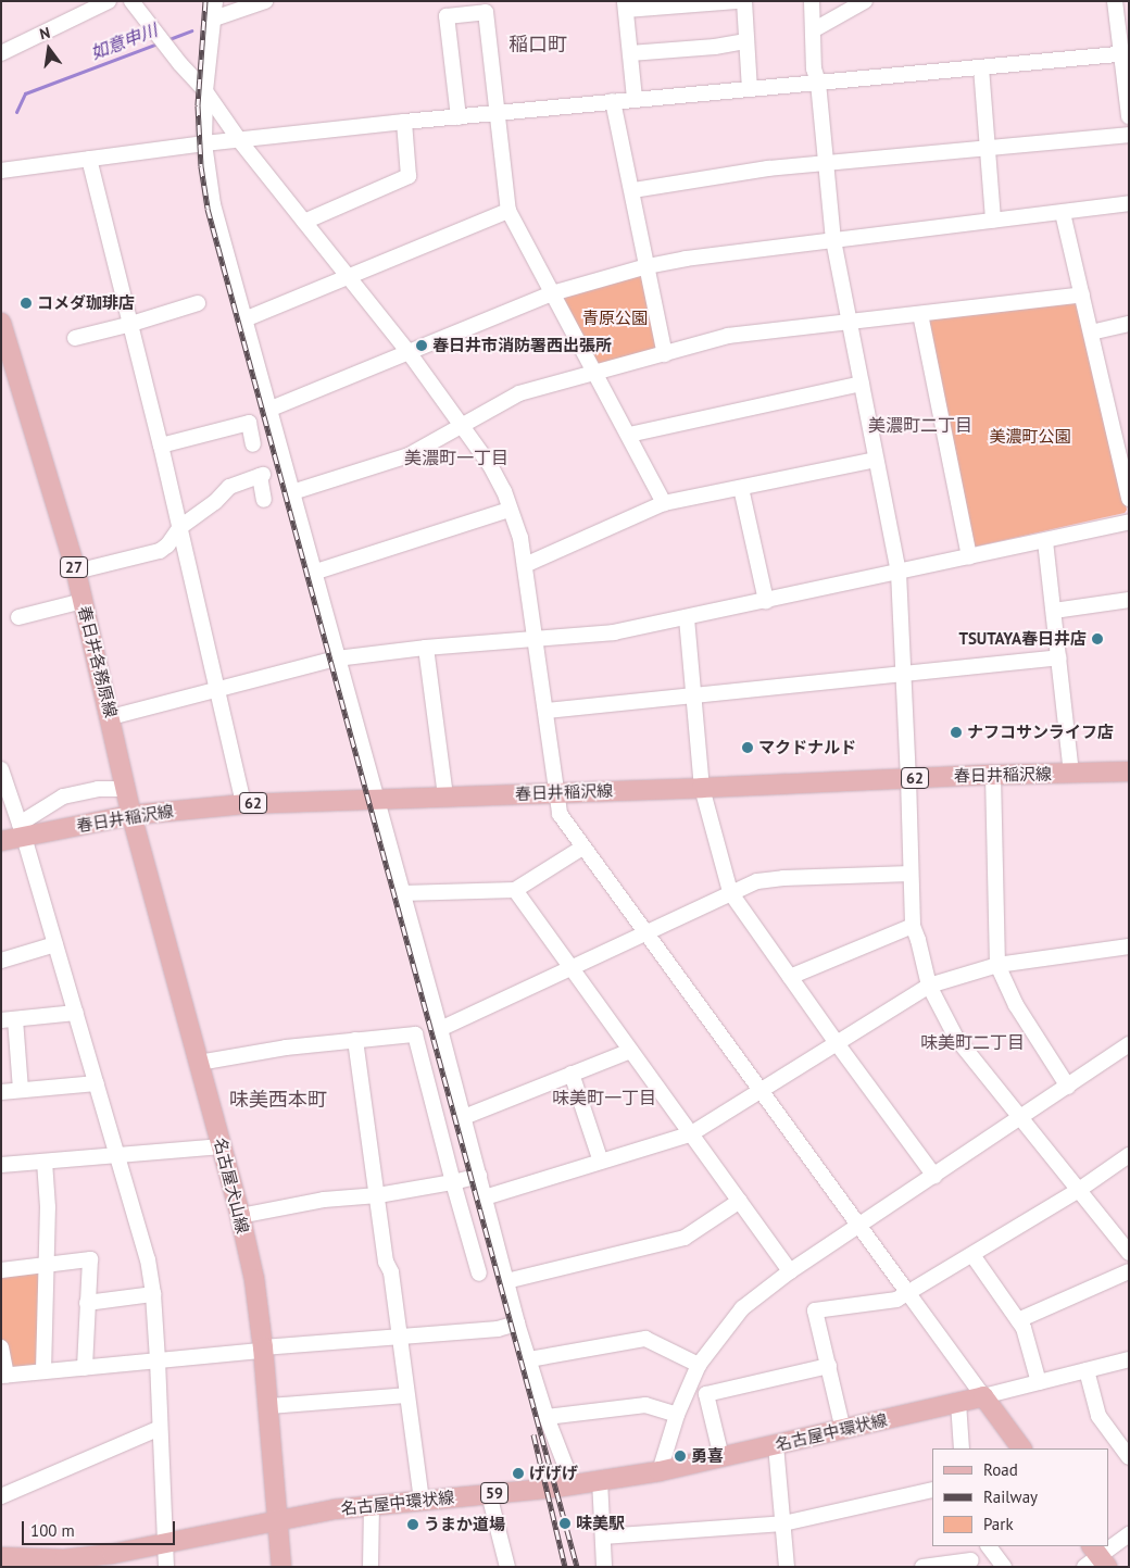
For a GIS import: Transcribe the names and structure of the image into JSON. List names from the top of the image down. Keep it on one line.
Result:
{"streets":{"main road":["27","春日井各務原線","春日井稲沢線","62","名古屋犬山線","名古屋中環状線","59"]},"crossings":[["春日井各務原線","春日井稲沢線"],["春日井各務原線","名古屋犬山線"],["春日井稲沢線","名古屋犬山線"],["名古屋犬山線","名古屋中環状線"]],"districts":["稲口町","美濃町二丁目","美濃町一丁目","味美町二丁目","味美町一丁目","味美西本町"],"water":["如意申川"],"parks":["青原公園","美濃町公園"],"places":["コメダ珈琲店","春日井市消防署西出張所","TSUTAYA春日井店","ナフコサンライフ店","マクドナルド","勇喜","げげげ","味美駅","うまか道場"],"legend":["Road","Railway","Park"],"scale_bar":"100 m","north":"top"}
